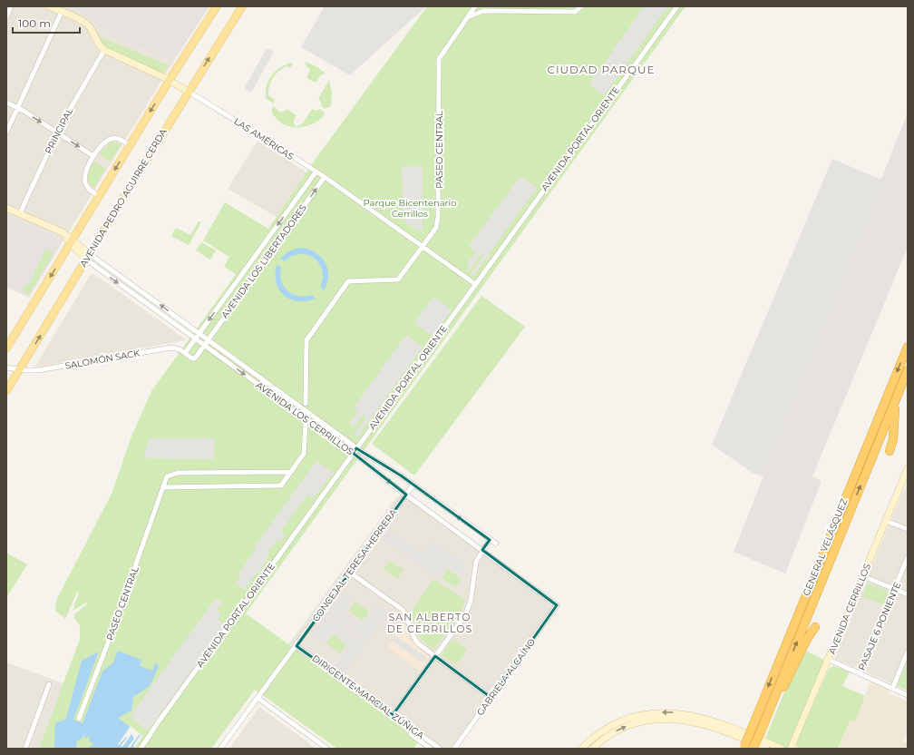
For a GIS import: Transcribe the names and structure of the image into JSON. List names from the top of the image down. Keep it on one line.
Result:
{"streets":{"highway":["GENERAL VELÁSQUEZ"],"main road":["LAS AMÉRICAS","AVENIDA PEDRO AGUIRRE CERDA","AVENIDA LOS CERRILLOS","AVENIDA CERRILLOS"],"street":["PRINCIPAL","AVENIDA PORTAL ORIENTE","PASEO CENTRAL","AVENIDA LOS LIBERTADORES","SALOMÓN SACK","CONCEJAL TERESA HERRERA","PASAJE 6 PONIENTE","GABRIELA ALCAÍNO","DIRIGENTE MARCIAL ZÚÑIGA"]},"crossings":[["PRINCIPAL","LAS AMÉRICAS"],["PRINCIPAL","AVENIDA LOS CERRILLOS"],["LAS AMÉRICAS","AVENIDA PORTAL ORIENTE"],["LAS AMÉRICAS","PASEO CENTRAL"],["LAS AMÉRICAS","AVENIDA PEDRO AGUIRRE CERDA"],["LAS AMÉRICAS","AVENIDA LOS LIBERTADORES"],["AVENIDA PORTAL ORIENTE","AVENIDA LOS CERRILLOS"],["AVENIDA PEDRO AGUIRRE CERDA","SALOMÓN SACK"],["AVENIDA PEDRO AGUIRRE CERDA","AVENIDA LOS CERRILLOS"],["AVENIDA LOS LIBERTADORES","SALOMÓN SACK"],["AVENIDA LOS LIBERTADORES","AVENIDA LOS CERRILLOS"],["AVENIDA LOS CERRILLOS","CONCEJAL TERESA HERRERA"],["AVENIDA LOS CERRILLOS","GABRIELA ALCAÍNO"],["CONCEJAL TERESA HERRERA","DIRIGENTE MARCIAL ZÚÑIGA"]],"districts":["CIUDAD PARQUE","SAN ALBERTO DE CERRILLOS"],"parks":["Parque Bicentenario Cerrillos"],"scale_bar":"100 m"}
